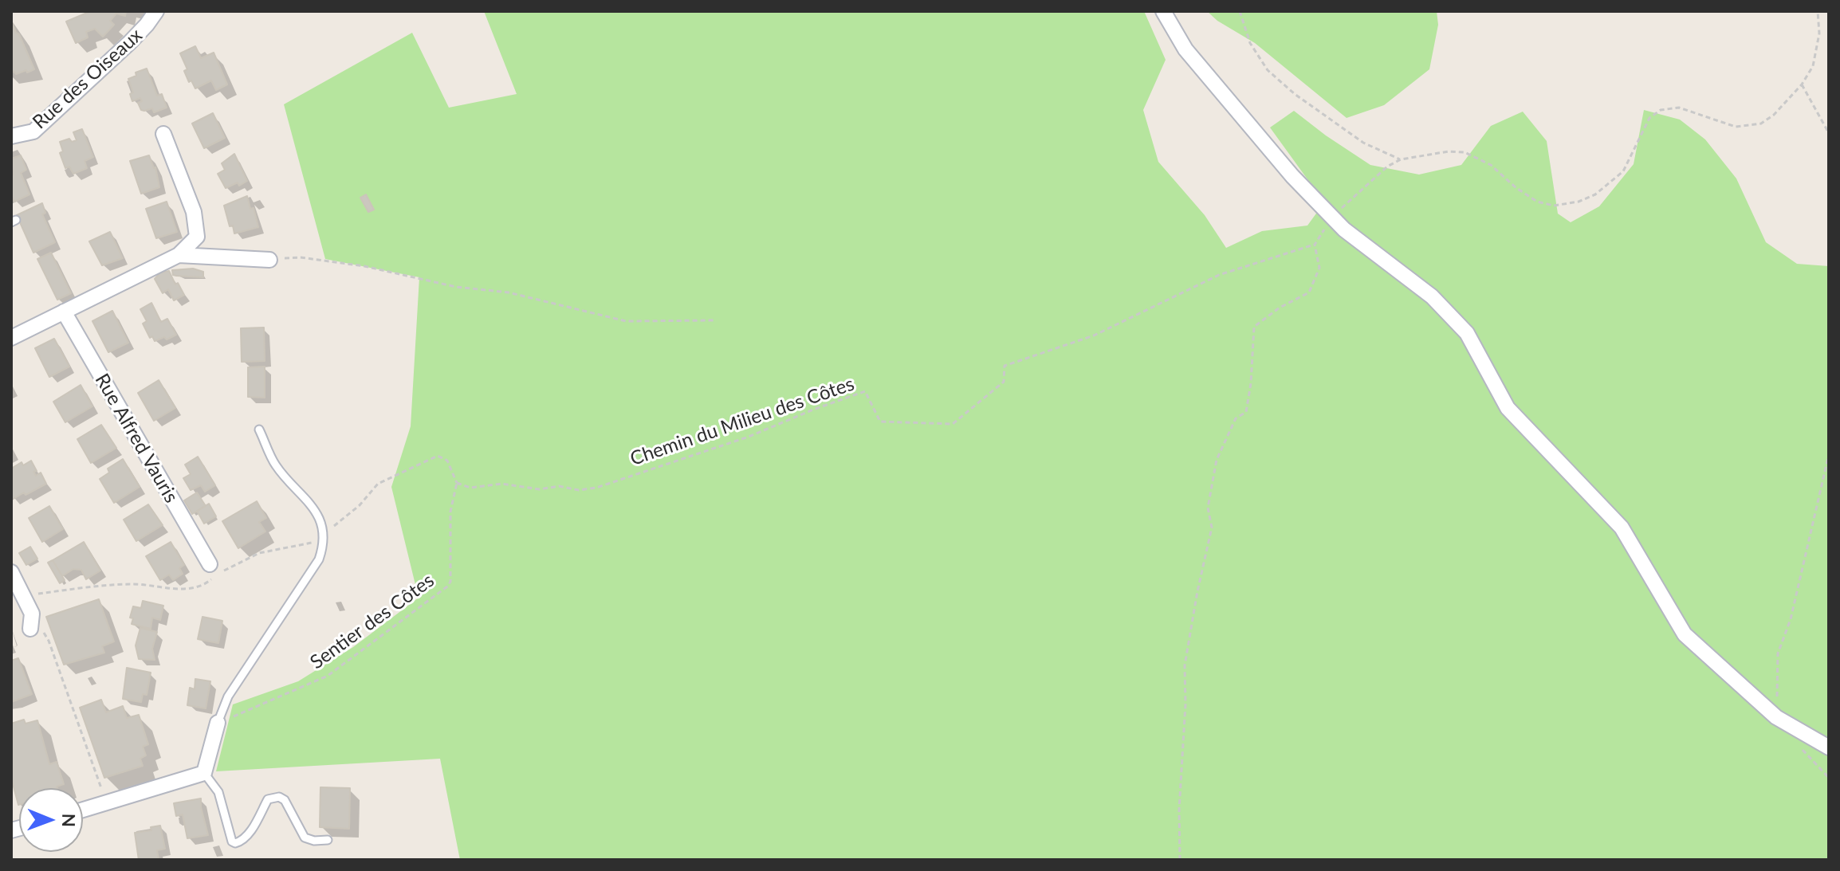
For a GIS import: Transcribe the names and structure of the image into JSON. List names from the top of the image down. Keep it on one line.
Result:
{"streets":{"street":["Rue des Oiseaux","Rue Alfred Vauris"],"path":["Chemin du Milieu des Côtes","Sentier des Côtes"]},"crossings":[["Chemin du Milieu des Côtes","Sentier des Côtes"]],"north":"right"}
